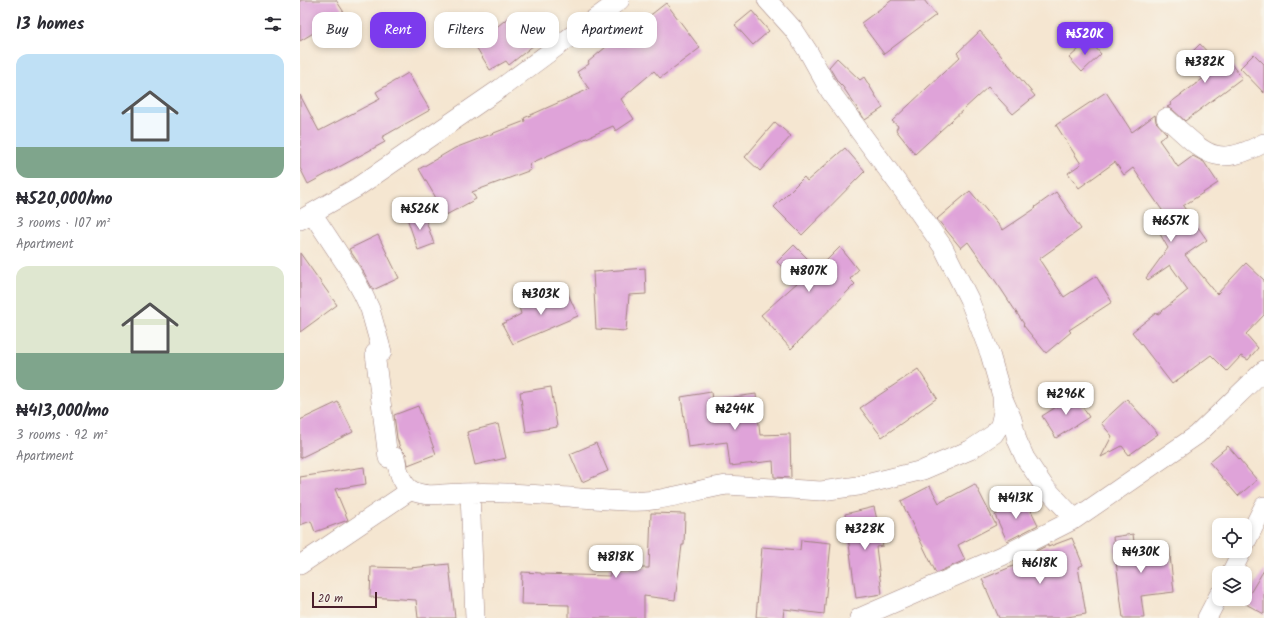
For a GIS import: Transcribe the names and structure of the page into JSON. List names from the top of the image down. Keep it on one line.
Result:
{"scale_bar":"20 m","page":{"heading":"13 homes","chip":["Buy","Rent","Filters","New","Apartment"],"price":["₦520K","₦382K","₦526K","₦657K","₦807K","₦303K","₦296K","₦244K","₦413K","₦328K","₦430K","₦818K","₦618K"],"list":[{"name":"₦520,000/mo","note":"3 rooms · 107 m² · Apartment"},{"name":"₦413,000/mo","note":"3 rooms · 92 m² · Apartment"}],"scale":"20 m"}}
